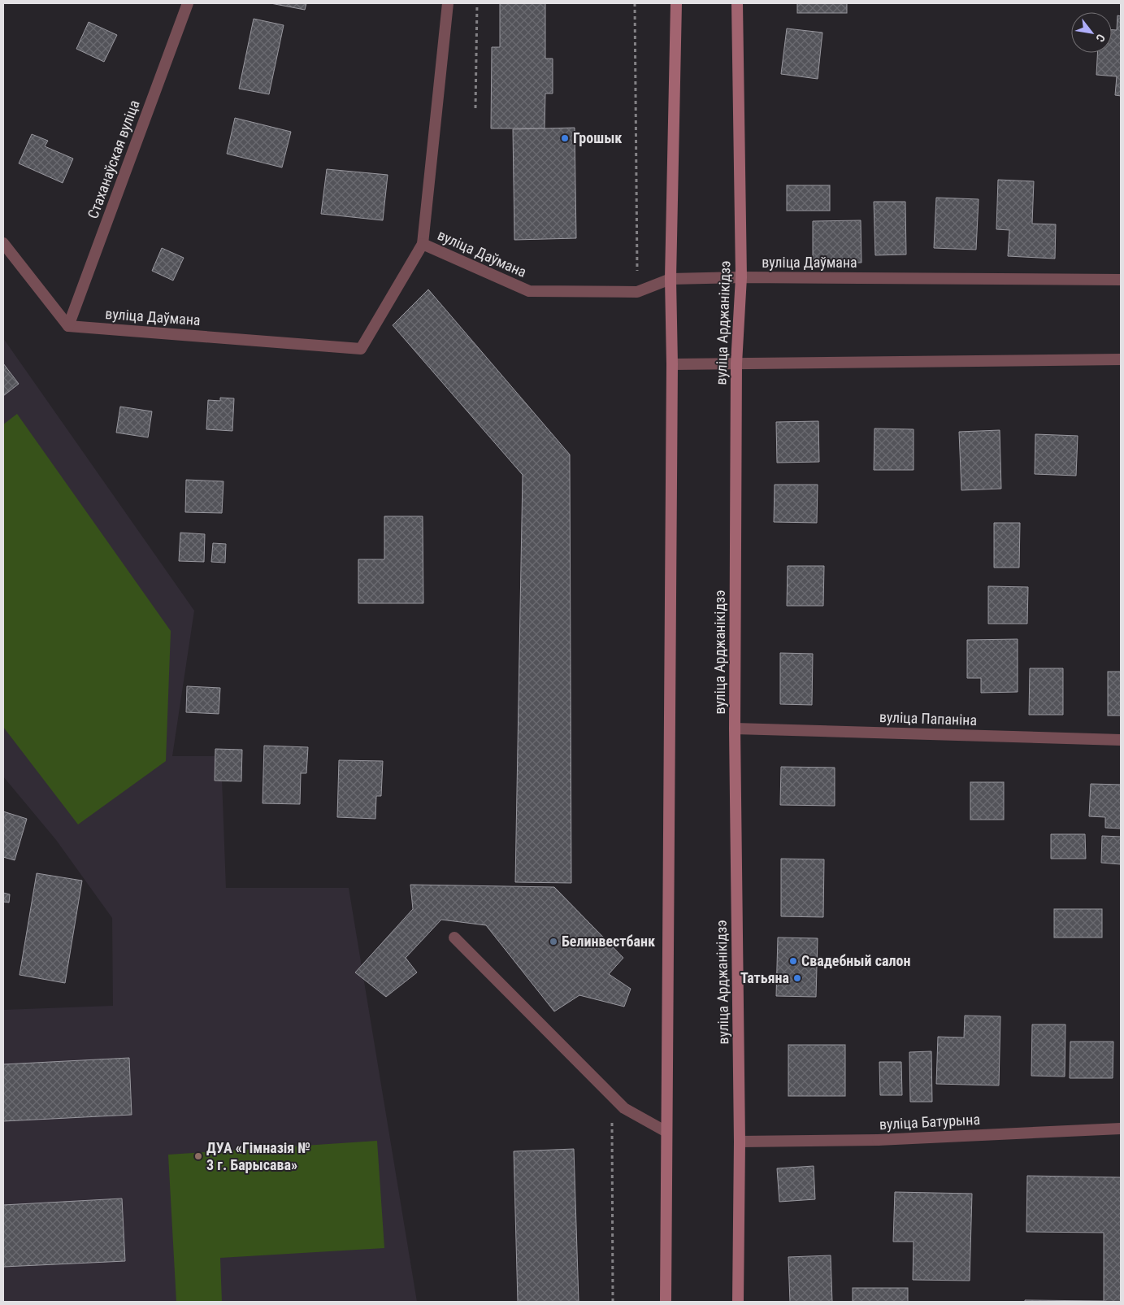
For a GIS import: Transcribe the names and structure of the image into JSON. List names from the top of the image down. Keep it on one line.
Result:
{"streets":{"main road":["вуліца Арджанікідзэ"],"street":["Стаханаўская вуліца","вуліца Даўмана","вуліца Папаніна","вуліца Батурына"]},"crossings":[["Стаханаўская вуліца","вуліца Даўмана"],["вуліца Даўмана","вуліца Арджанікідзэ"],["вуліца Арджанікідзэ","вуліца Папаніна"],["вуліца Арджанікідзэ","вуліца Батурына"]],"places":["Грошык","Белинвестбанк","Свадебный салон","Татьяна","ДУА «Гімназія № 3 г. Барысава»"],"north":"bottom right"}
